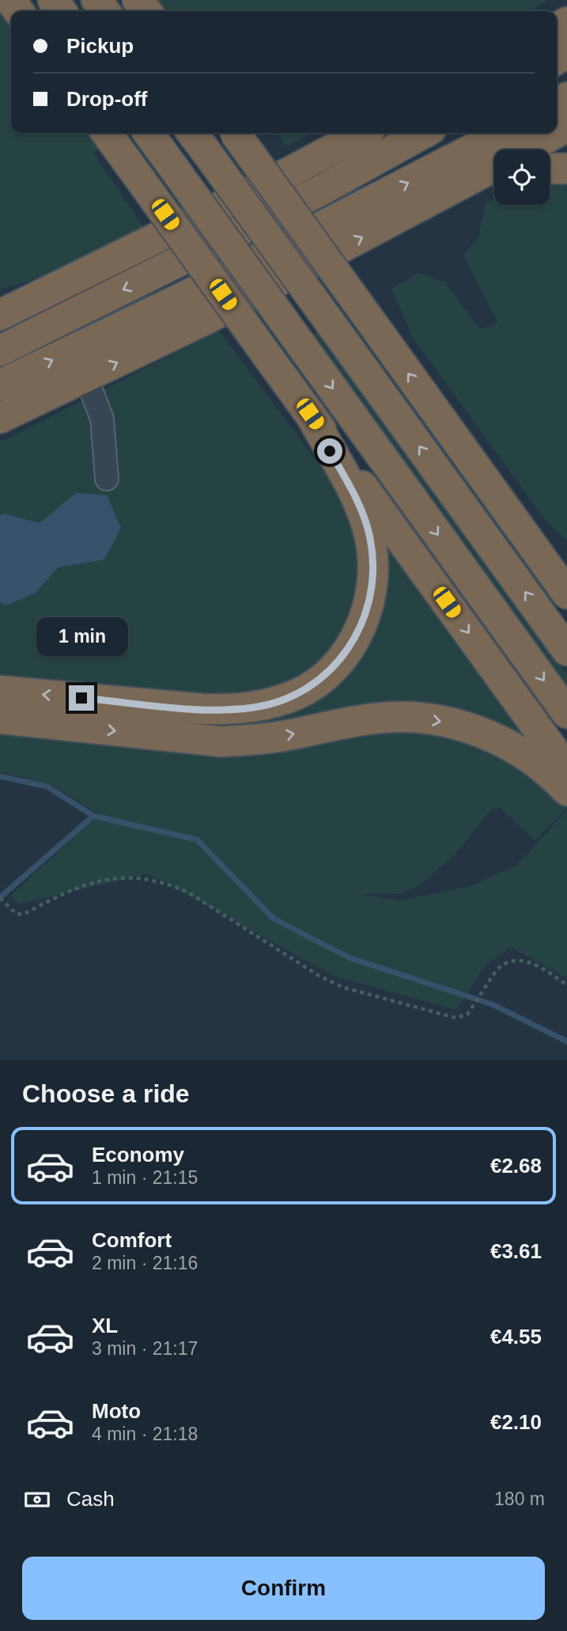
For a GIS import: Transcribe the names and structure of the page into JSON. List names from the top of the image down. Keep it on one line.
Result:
{"page":{"banner":["Pickup","Drop-off"],"bubble":"1 min","heading":"Choose a ride","list":[{"name":"Economy","note":"1 min · 21:15","value":"€2.68"},{"name":"Comfort","note":"2 min · 21:16","value":"€3.61"},{"name":"XL","note":"3 min · 21:17","value":"€4.55"},{"name":"Moto","note":"4 min · 21:18","value":"€2.10"}],"pay":["Cash","180 m"],"buttons":"Confirm"}}
